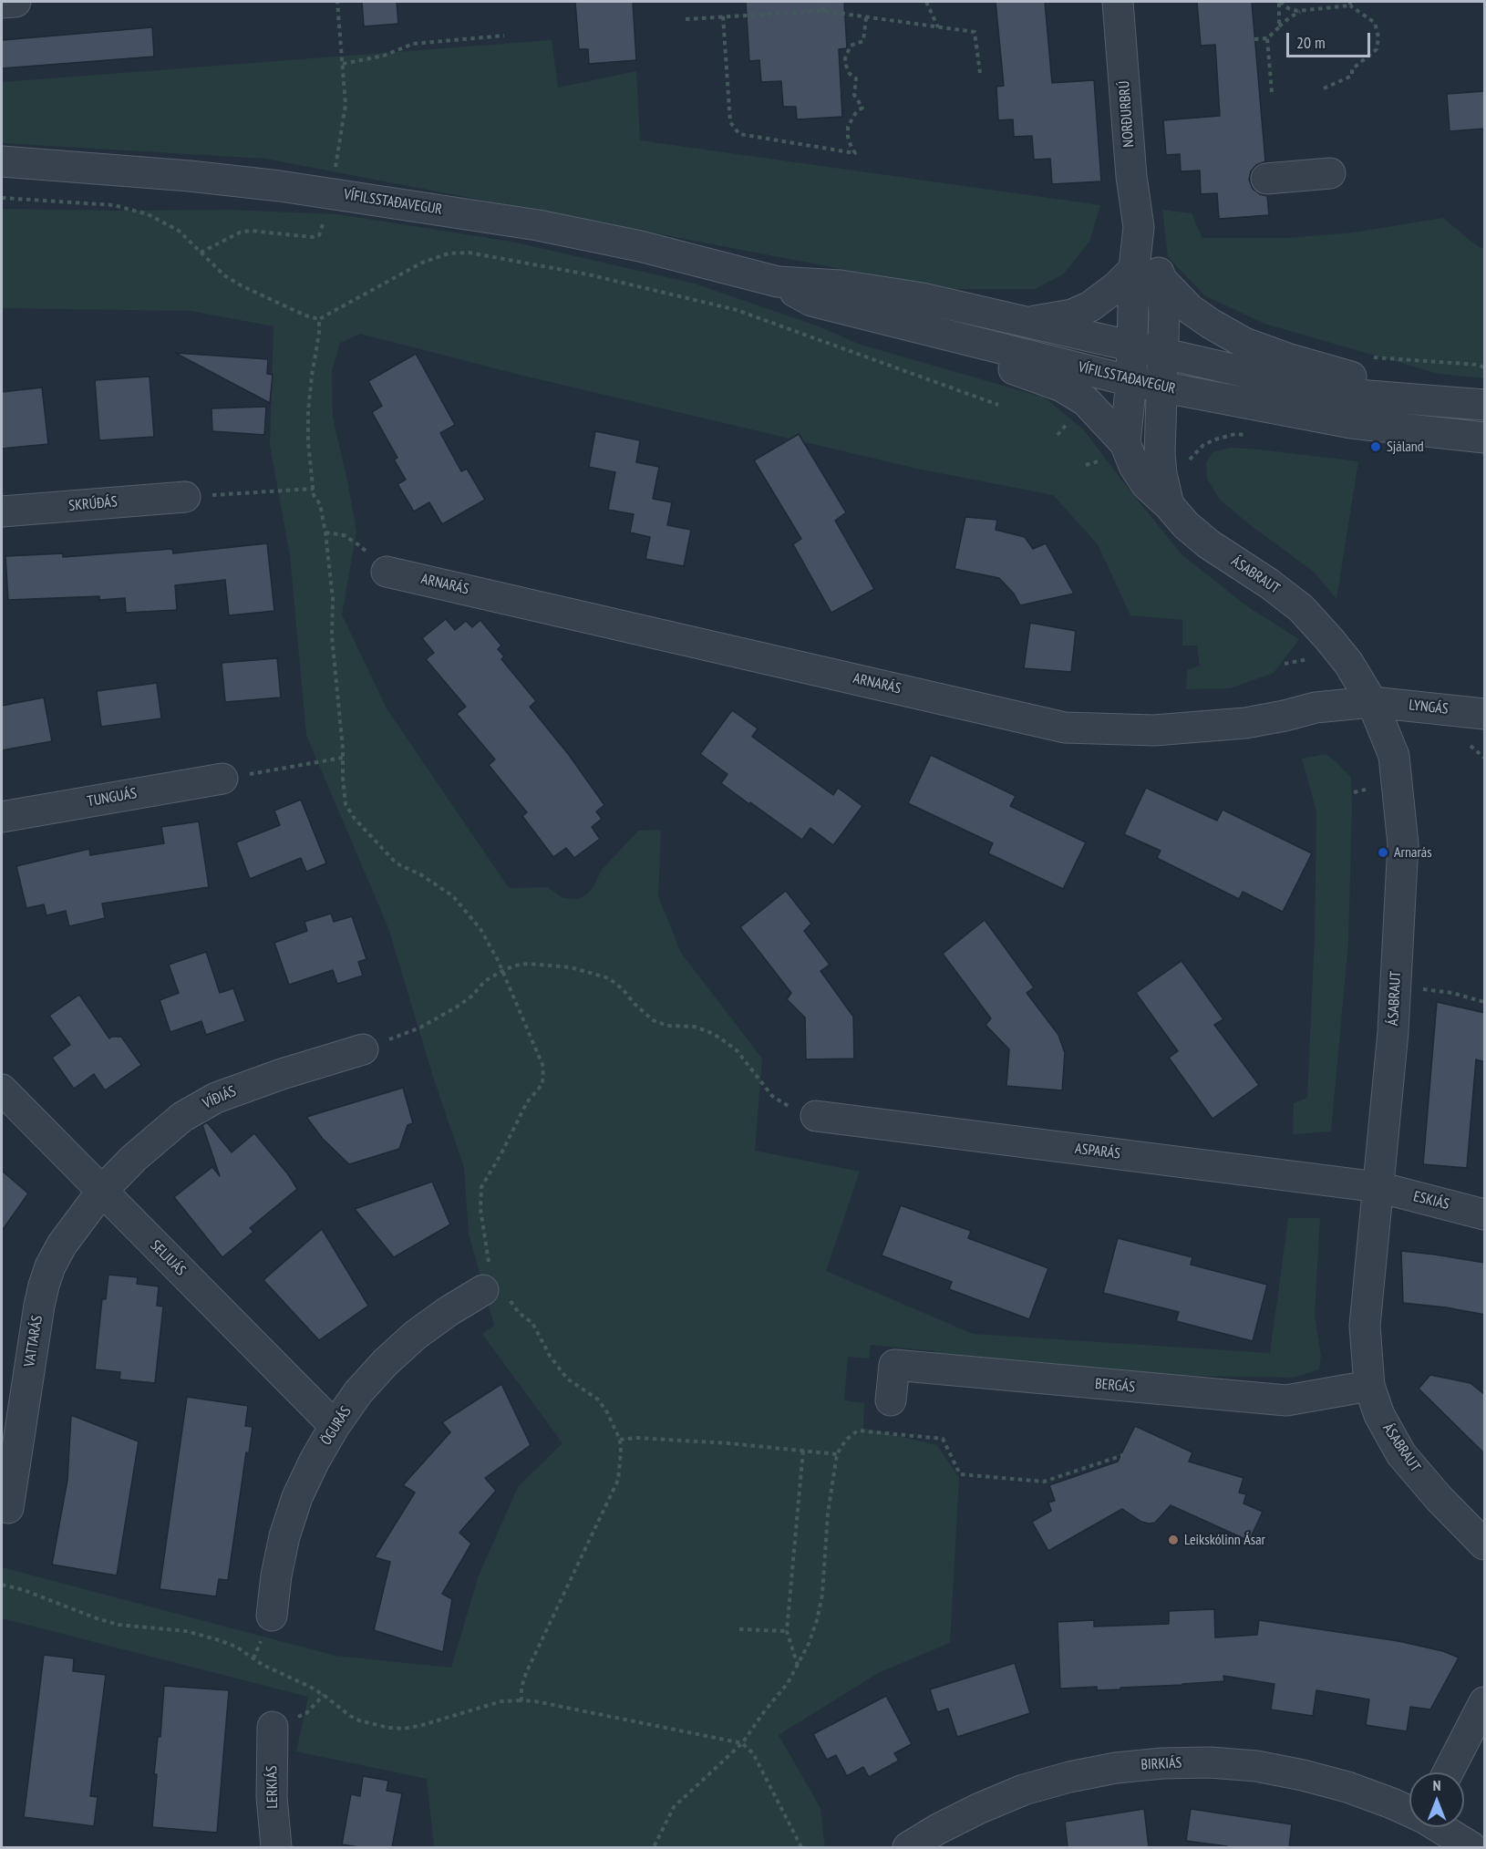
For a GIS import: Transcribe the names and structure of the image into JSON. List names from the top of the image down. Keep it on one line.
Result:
{"streets":{"street":["NORÐURBRÚ","VÍFILSSTAÐAVEGUR","SKRÚÐÁS","ÁSABRAUT","ARNARÁS","LYNGÁS","TUNGUÁS","VÍÐIÁS","ASPARÁS","ESKIÁS","SELJUÁS","VATTARÁS","BERGÁS","ÖGURÁS","BIRKIÁS","LERKIÁS"]},"crossings":[["NORÐURBRÚ","VÍFILSSTAÐAVEGUR"],["NORÐURBRÚ","ÁSABRAUT"],["VÍFILSSTAÐAVEGUR","ÁSABRAUT"],["ÁSABRAUT","ARNARÁS"],["ÁSABRAUT","LYNGÁS"],["ÁSABRAUT","ASPARÁS"],["ÁSABRAUT","ESKIÁS"],["ÁSABRAUT","BERGÁS"],["ARNARÁS","LYNGÁS"],["VÍÐIÁS","SELJUÁS"],["VÍÐIÁS","VATTARÁS"],["ASPARÁS","ESKIÁS"],["SELJUÁS","VATTARÁS"],["SELJUÁS","ÖGURÁS"]],"places":["Sjáland","Arnarás","Leikskólinn Ásar"],"scale_bar":"20 m","north":"top"}
